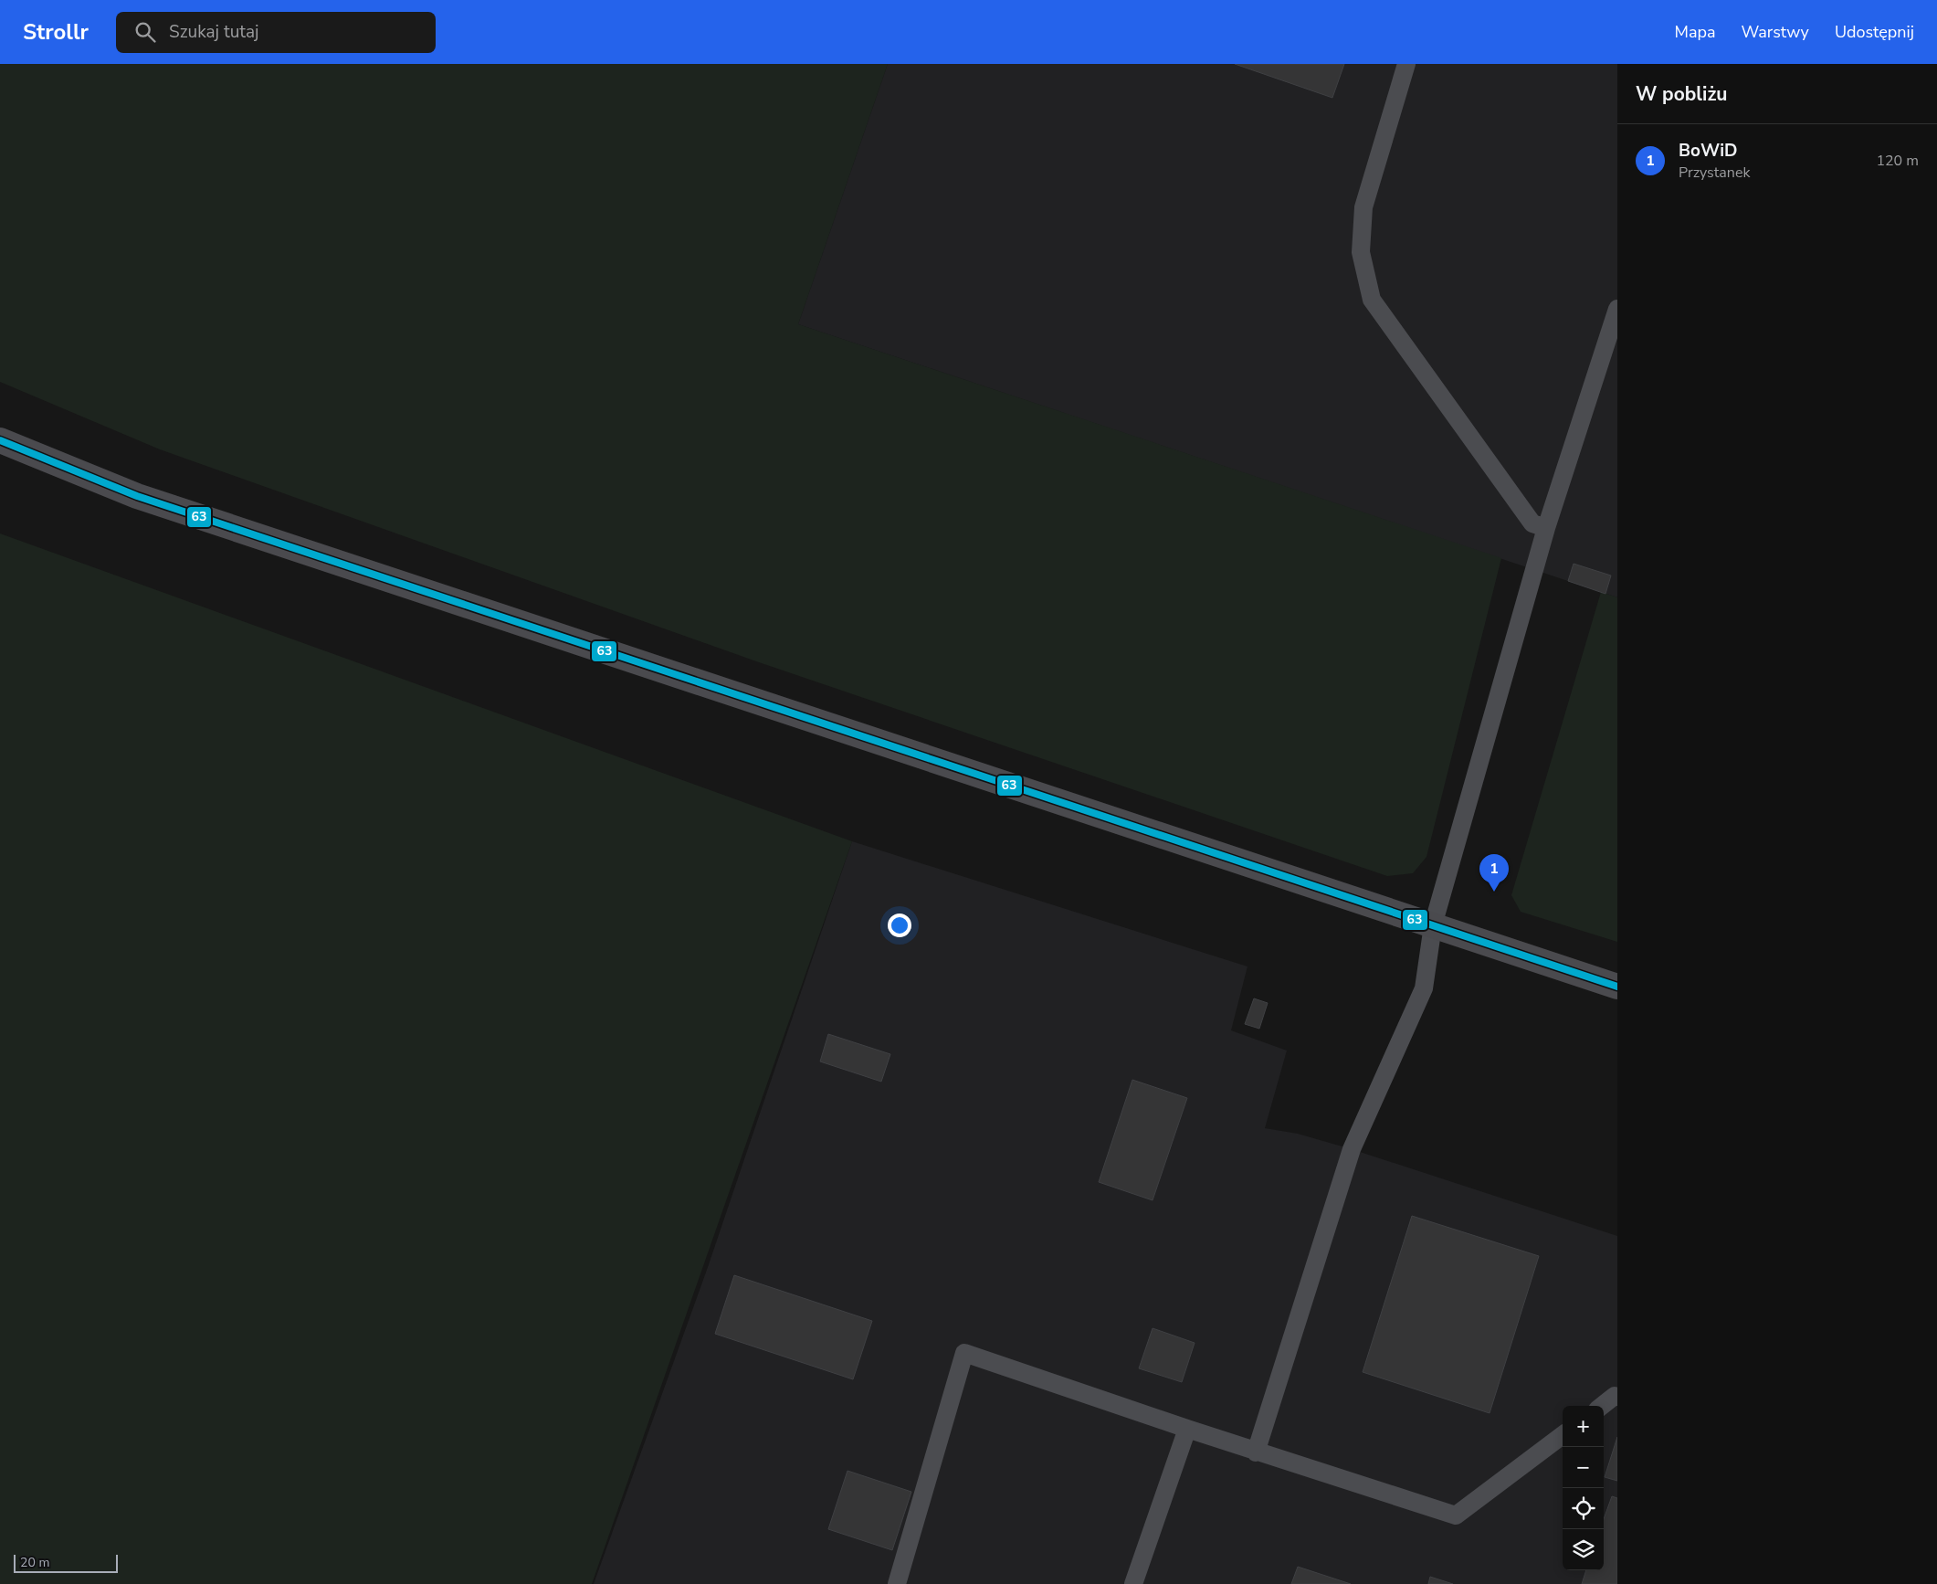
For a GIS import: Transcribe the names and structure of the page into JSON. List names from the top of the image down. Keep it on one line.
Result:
{"lines":["transit line 63"],"scale_bar":"20 m","page":{"header":"Strollr","search":"Szukaj tutaj","nav":["Mapa","Warstwy","Udostępnij"],"heading":"W pobliżu","list":[{"mark":"1","name":"BoWiD","note":"Przystanek","value":"120 m"}],"pins":"1","map_buttons":["+","−"],"scale":"20 m"}}
